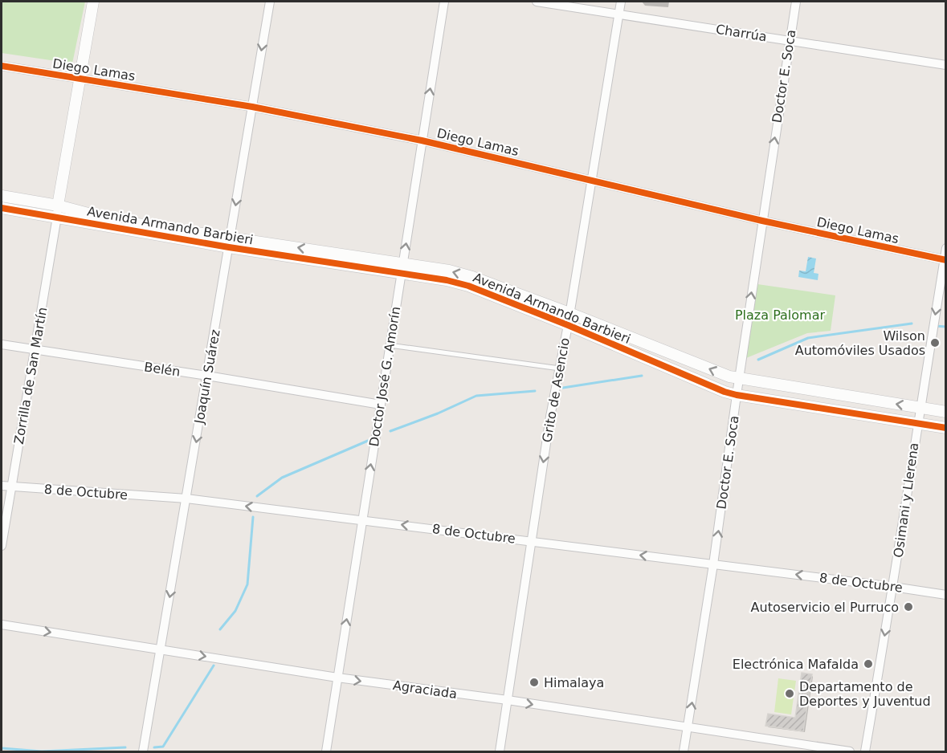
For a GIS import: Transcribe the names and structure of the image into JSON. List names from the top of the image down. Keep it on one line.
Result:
{"streets":{"street":["Charrúa","Diego Lamas","Doctor E. Soca","Avenida Armando Barbieri","Belén","Zorrilla de San Martín","Joaquín Suárez","Doctor José G. Amorín","Grito de Asencio","8 de Octubre","Osimani y Llerena","Agraciada"]},"crossings":[["Charrúa","Doctor E. Soca"],["Charrúa","Grito de Asencio"],["Diego Lamas","Doctor E. Soca"],["Diego Lamas","Joaquín Suárez"],["Diego Lamas","Doctor José G. Amorín"],["Diego Lamas","Grito de Asencio"],["Diego Lamas","Osimani y Llerena"],["Doctor E. Soca","Avenida Armando Barbieri"],["Doctor E. Soca","8 de Octubre"],["Doctor E. Soca","Agraciada"],["Avenida Armando Barbieri","Zorrilla de San Martín"],["Avenida Armando Barbieri","Joaquín Suárez"],["Avenida Armando Barbieri","Doctor José G. Amorín"],["Avenida Armando Barbieri","Grito de Asencio"],["Avenida Armando Barbieri","Osimani y Llerena"],["Belén","Zorrilla de San Martín"],["Belén","Joaquín Suárez"],["Belén","Doctor José G. Amorín"],["Zorrilla de San Martín","8 de Octubre"],["Joaquín Suárez","8 de Octubre"],["Joaquín Suárez","Agraciada"],["Doctor José G. Amorín","8 de Octubre"],["Doctor José G. Amorín","Agraciada"],["Grito de Asencio","8 de Octubre"],["Grito de Asencio","Agraciada"],["8 de Octubre","Osimani y Llerena"]],"one_way":["Doctor E. Soca","Joaquín Suárez","Doctor José G. Amorín","8 de Octubre","Osimani y Llerena","Agraciada"],"parks":["Plaza Palomar"],"places":["Wilson Automóviles Usados","Autoservicio el Purruco","Electrónica Mafalda","Himalaya","Departamento de Deportes y Juventud"]}
